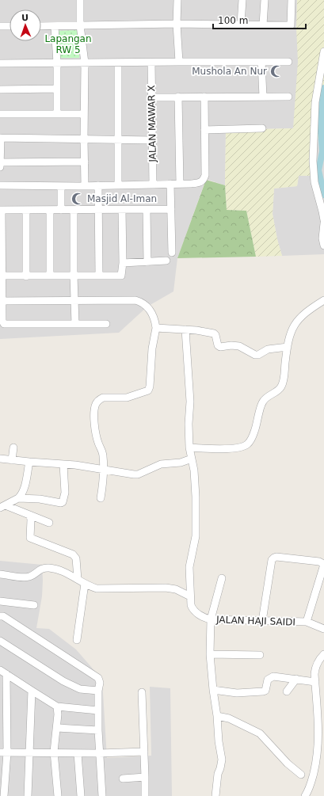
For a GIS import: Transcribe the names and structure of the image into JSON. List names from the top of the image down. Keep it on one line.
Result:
{"streets":{"street":["JALAN MAWAR X","JALAN HAJI SAIDI"]},"parks":["Lapangan RW 5"],"places":{"mosque":["Mushola An Nur","Masjid Al-Iman"]},"scale_bar":"100 m","north":"top"}
